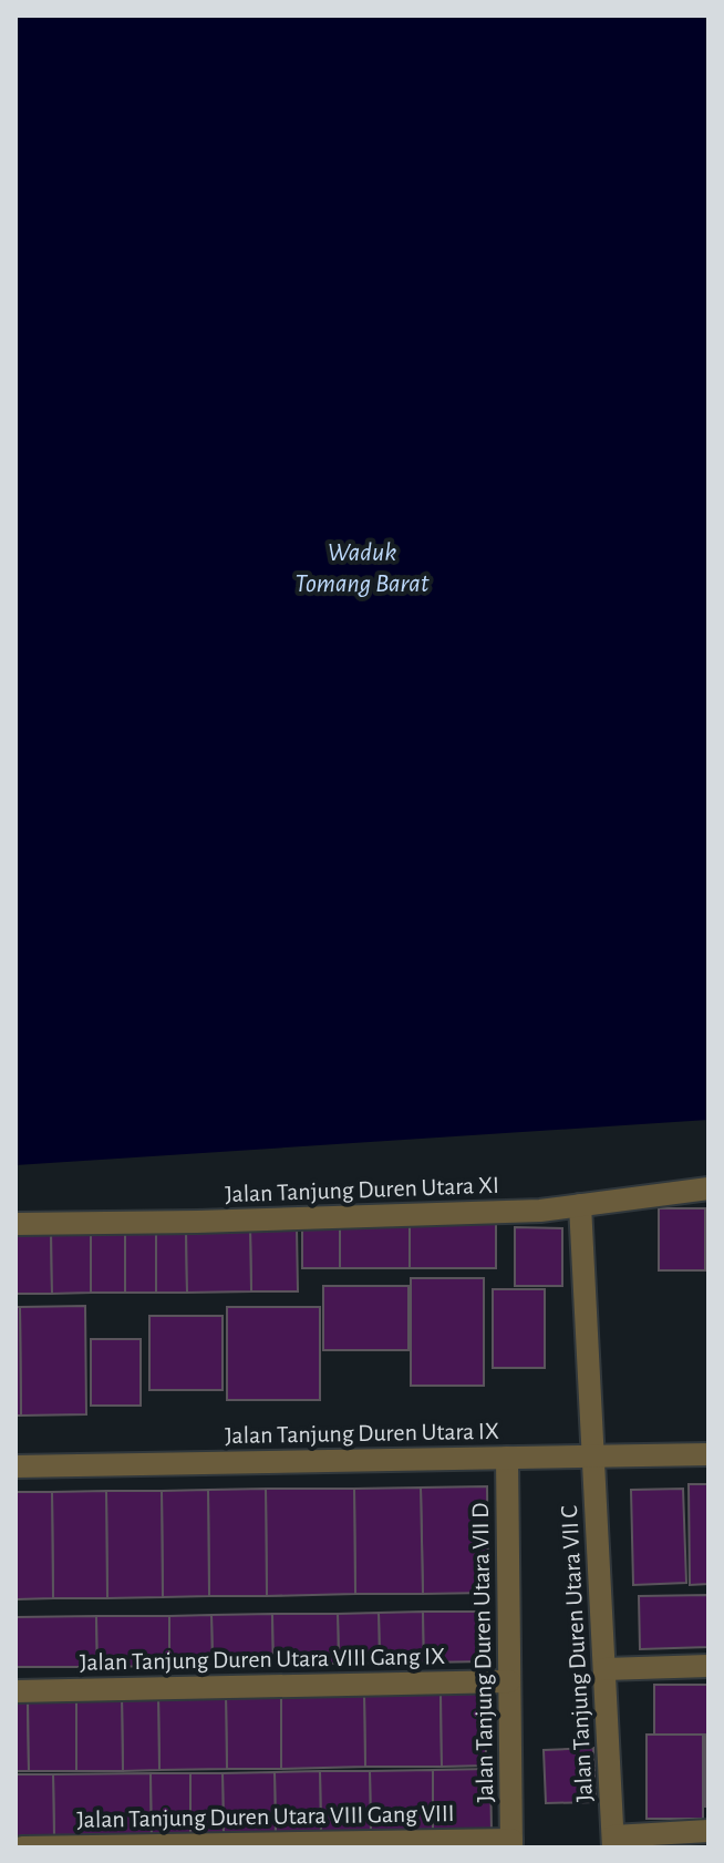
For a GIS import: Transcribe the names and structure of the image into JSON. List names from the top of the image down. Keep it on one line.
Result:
{"streets":{"street":["Jalan Tanjung Duren Utara XI","Jalan Tanjung Duren Utara IX","Jalan Tanjung Duren Utara VII D","Jalan Tanjung Duren Utara VII C","Jalan Tanjung Duren Utara VIII Gang IX","Jalan Tanjung Duren Utara VIII Gang VIII"]},"crossings":[["Jalan Tanjung Duren Utara XI","Jalan Tanjung Duren Utara VII C"],["Jalan Tanjung Duren Utara IX","Jalan Tanjung Duren Utara VII D"],["Jalan Tanjung Duren Utara IX","Jalan Tanjung Duren Utara VII C"],["Jalan Tanjung Duren Utara VII D","Jalan Tanjung Duren Utara VIII Gang IX"],["Jalan Tanjung Duren Utara VII D","Jalan Tanjung Duren Utara VIII Gang VIII"]],"water":["Waduk Tomang Barat"]}
